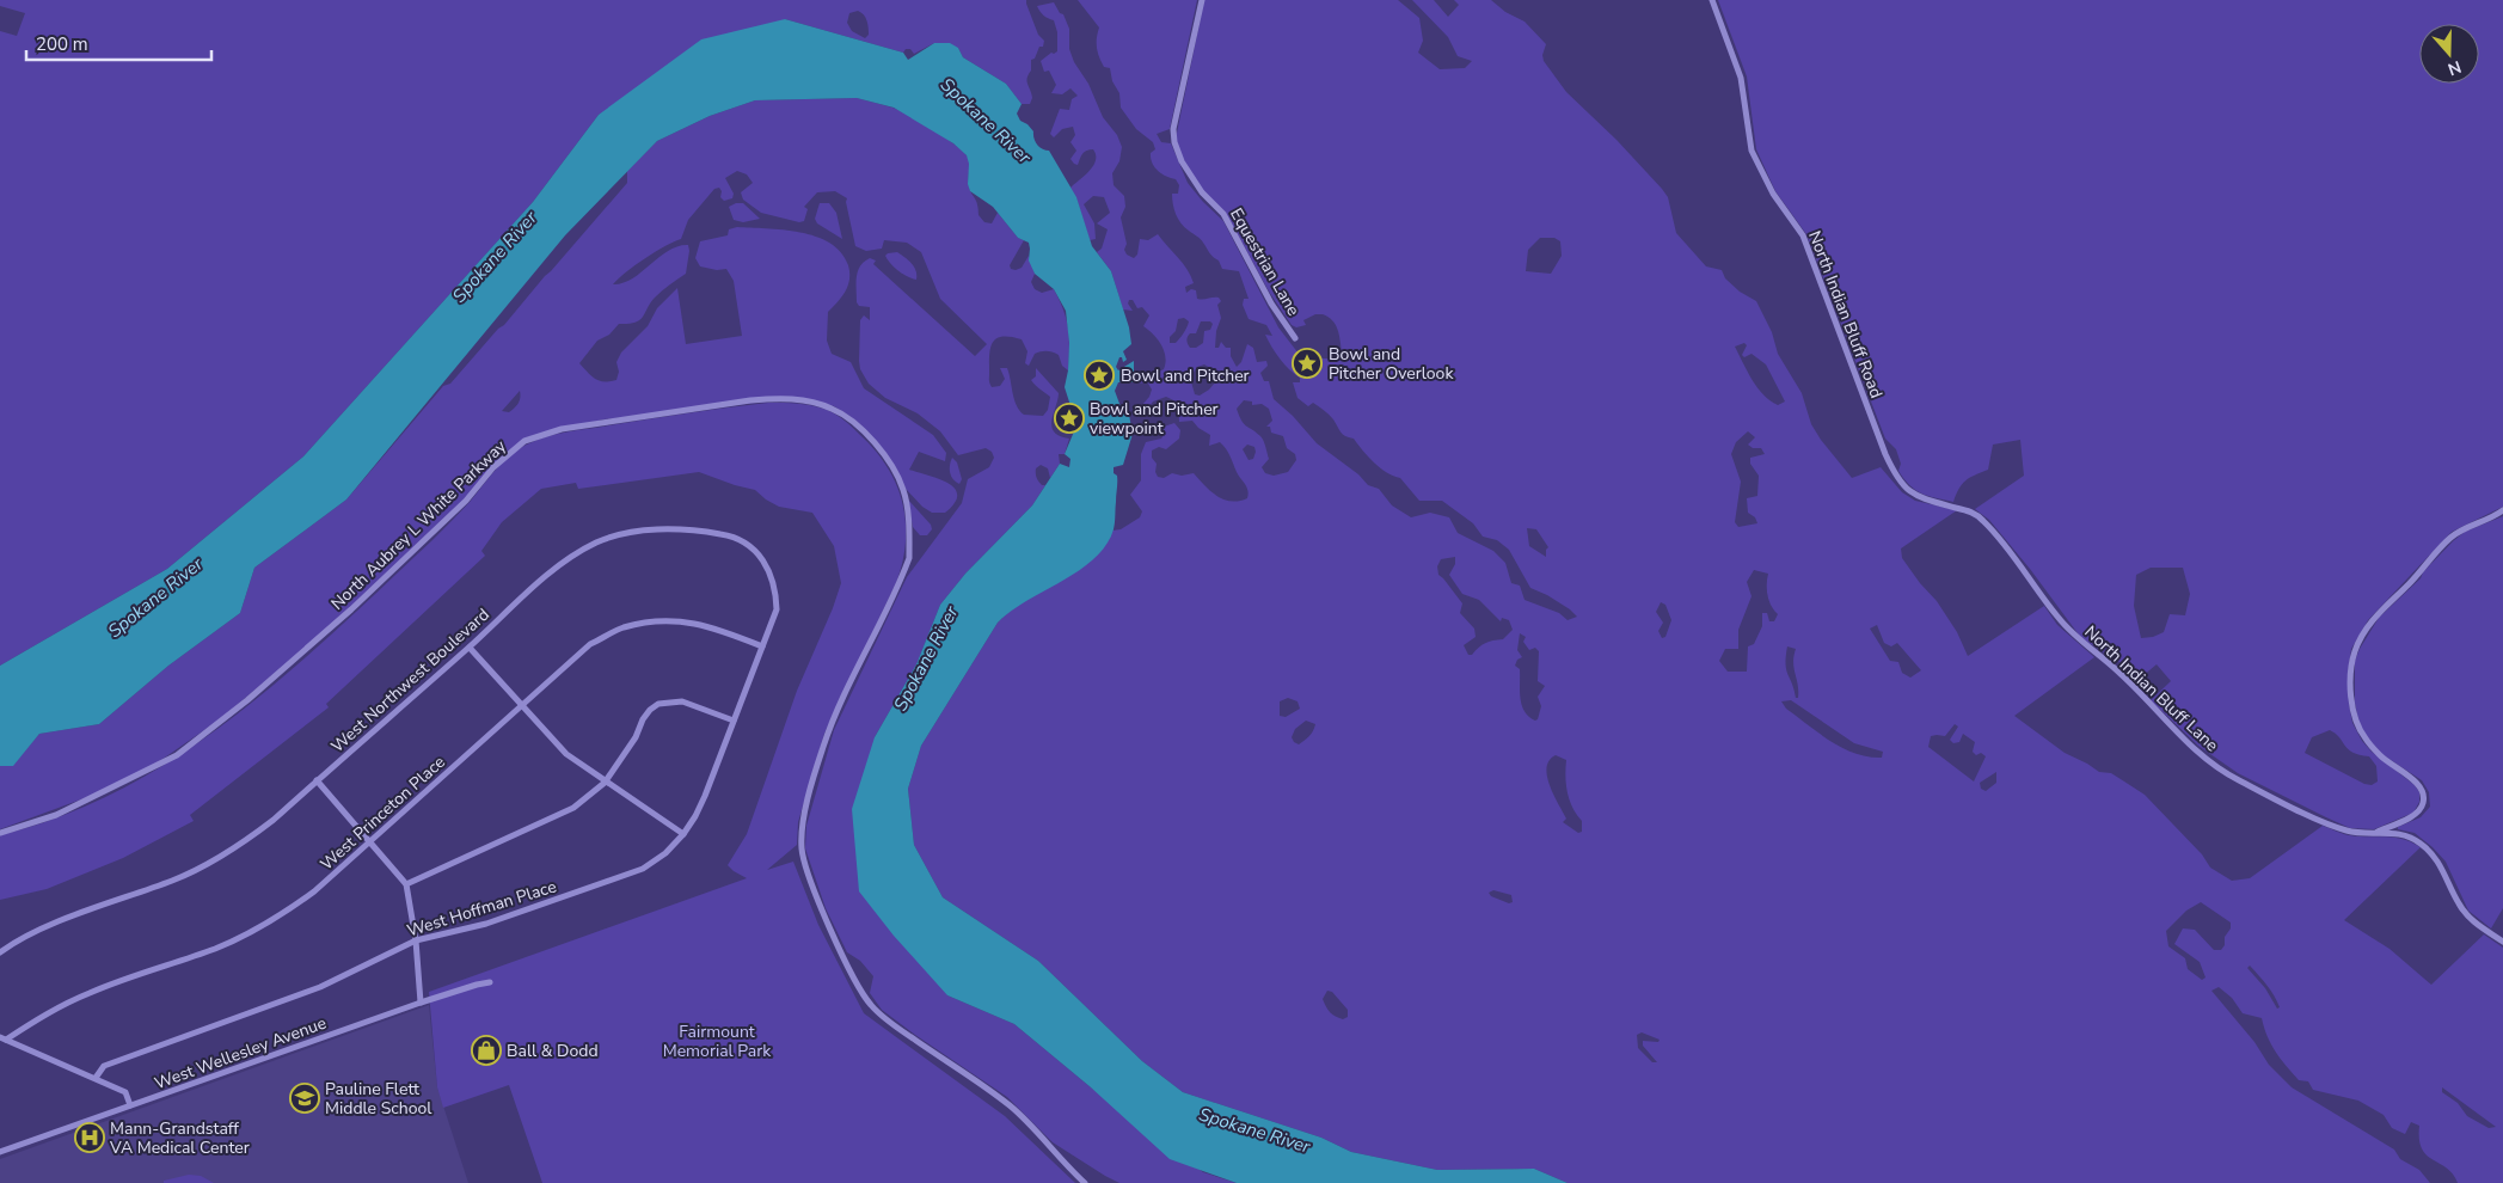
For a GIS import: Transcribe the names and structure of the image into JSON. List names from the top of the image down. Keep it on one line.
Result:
{"streets":{"street":["Equestrian Lane","North Indian Bluff Road","North Aubrey L White Parkway","West Northwest Boulevard","North Indian Bluff Lane","West Princeton Place","West Hoffman Place","West Wellesley Avenue"]},"crossings":[["North Indian Bluff Road","North Indian Bluff Lane"],["West Northwest Boulevard","West Princeton Place"],["West Northwest Boulevard","West Hoffman Place"],["West Princeton Place","West Hoffman Place"]],"water":["Spokane River"],"parks":["Fairmount Memorial Park"],"places":{"place":["Bowl and Pitcher Overlook","Bowl and Pitcher","Bowl and Pitcher viewpoint"],"shop":["Ball & Dodd"],"school or university":["Pauline Flett Middle School"],"hospital":["Mann-Grandstaff VA Medical Center"]},"scale_bar":"200 m","north":"bottom"}
